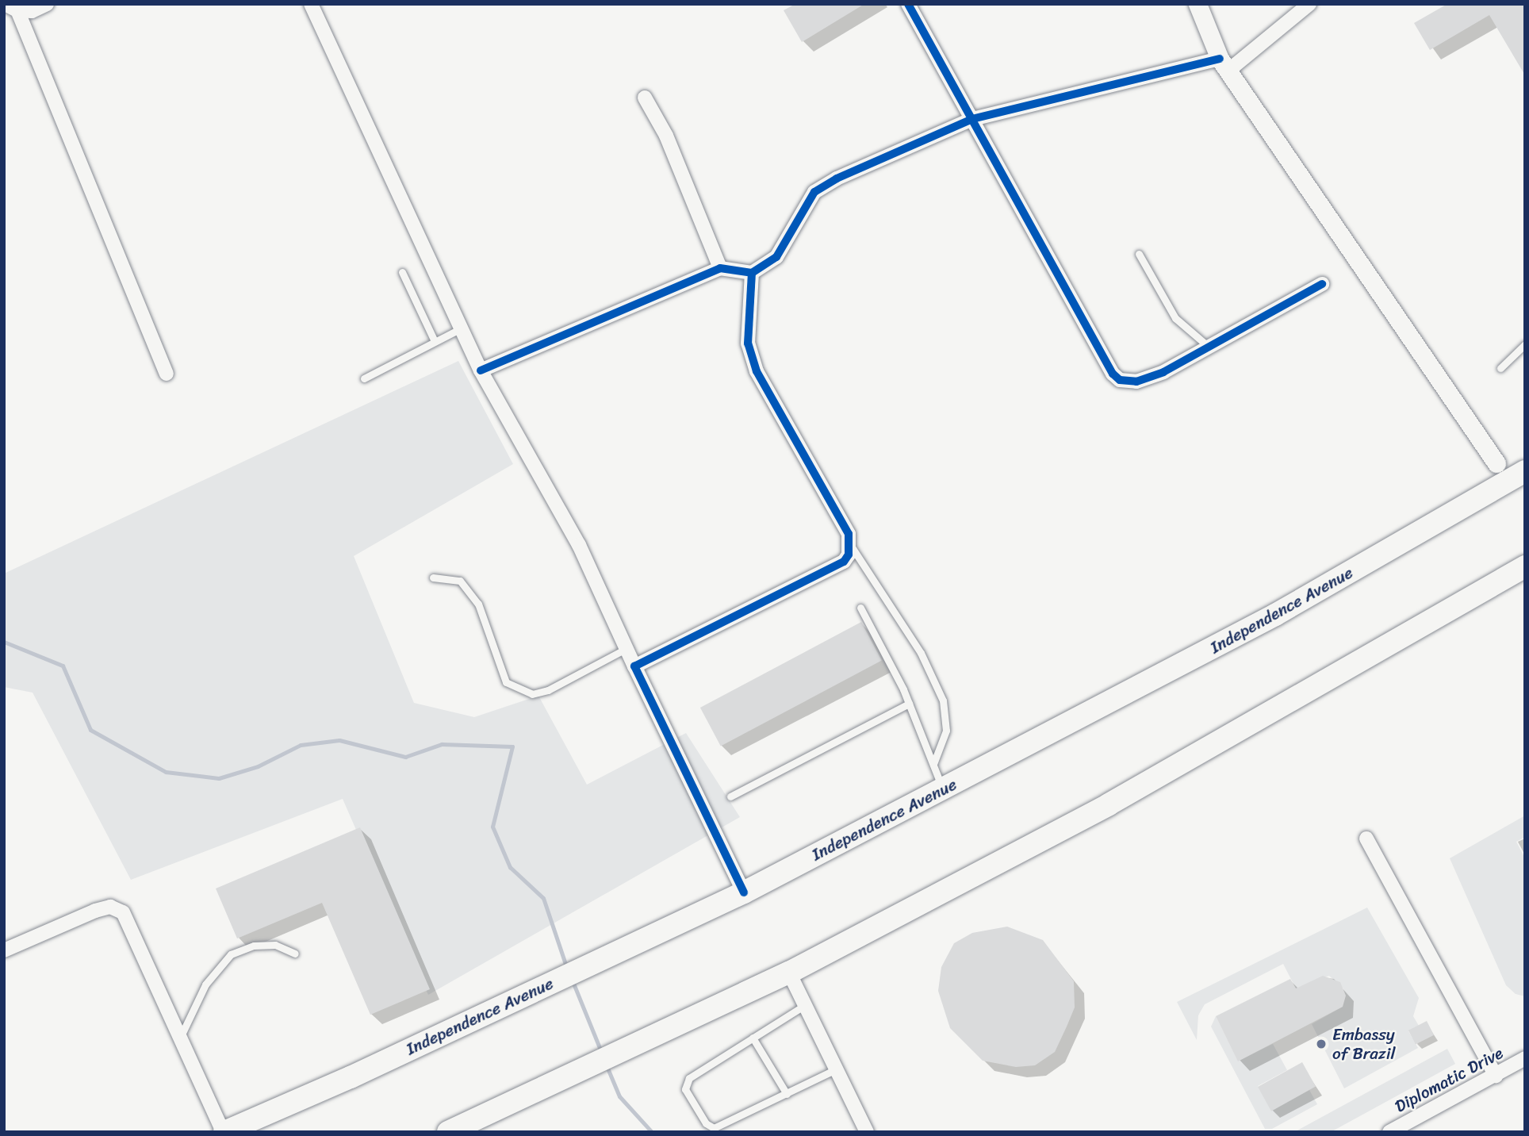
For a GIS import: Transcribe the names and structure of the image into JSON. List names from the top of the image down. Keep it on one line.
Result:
{"streets":{"main road":["Independence Avenue"],"street":["Diplomatic Drive"]},"places":["Embassy of Brazil"]}
